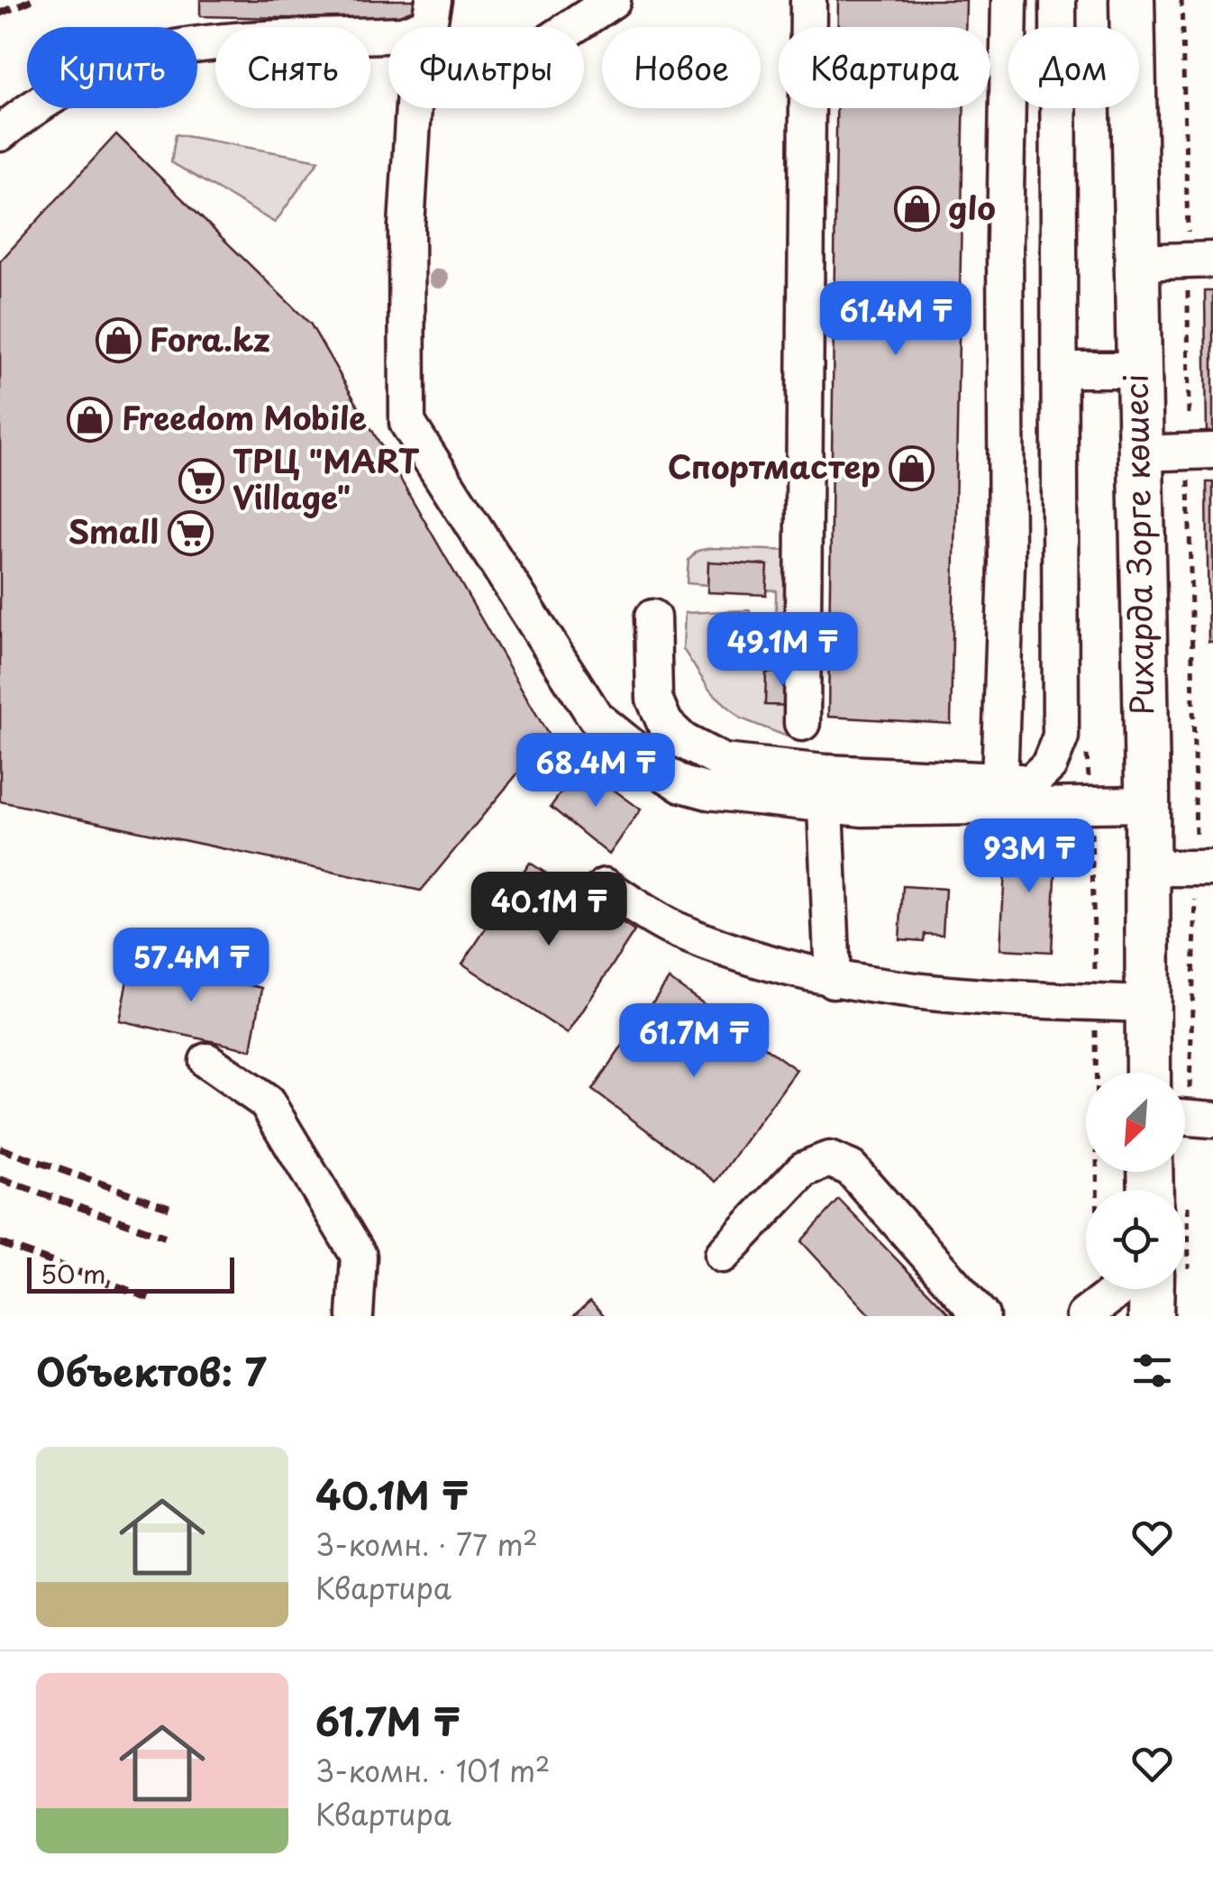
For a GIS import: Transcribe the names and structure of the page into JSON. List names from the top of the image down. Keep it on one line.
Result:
{"streets":{"main road":["Рихарда Зорге көшесі"]},"places":{"shop":["glo","Fora.kz","Freedom Mobile","Спортмастер"],"supermarket":["ТРЦ \"MART Village\"","Small"]},"scale_bar":"50 m","north":"bottom left","page":{"chip":["Купить","Снять","Фильтры","Новое","Квартира","Дом"],"price":["61.4M ₸","49.1M ₸","68.4M ₸","93M ₸","40.1M ₸","57.4M ₸","61.7M ₸"],"scale":"50 m","heading":"Объектов: 7","list":[{"name":"40.1M ₸","note":"3-комн. · 77 m² · Квартира"},{"name":"61.7M ₸","note":"3-комн. · 101 m² · Квартира"}]}}
